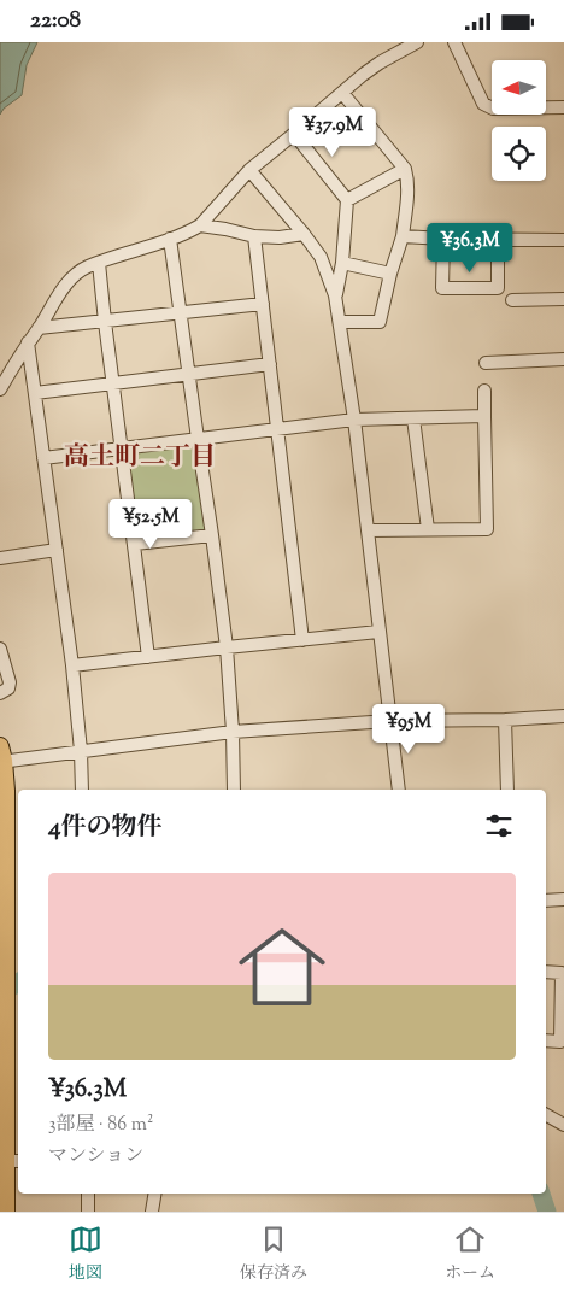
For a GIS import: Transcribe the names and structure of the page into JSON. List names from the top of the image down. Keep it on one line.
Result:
{"districts":["高土町二丁目"],"north":"left","page":{"status":"22:08","price":["¥37.9M","¥36.3M","¥52.5M","¥95M"],"heading":"4件の物件","list":[{"name":"¥36.3M","note":"3部屋 · 86 m² · マンション"}],"tabs":["地図","保存済み","ホーム"]}}
